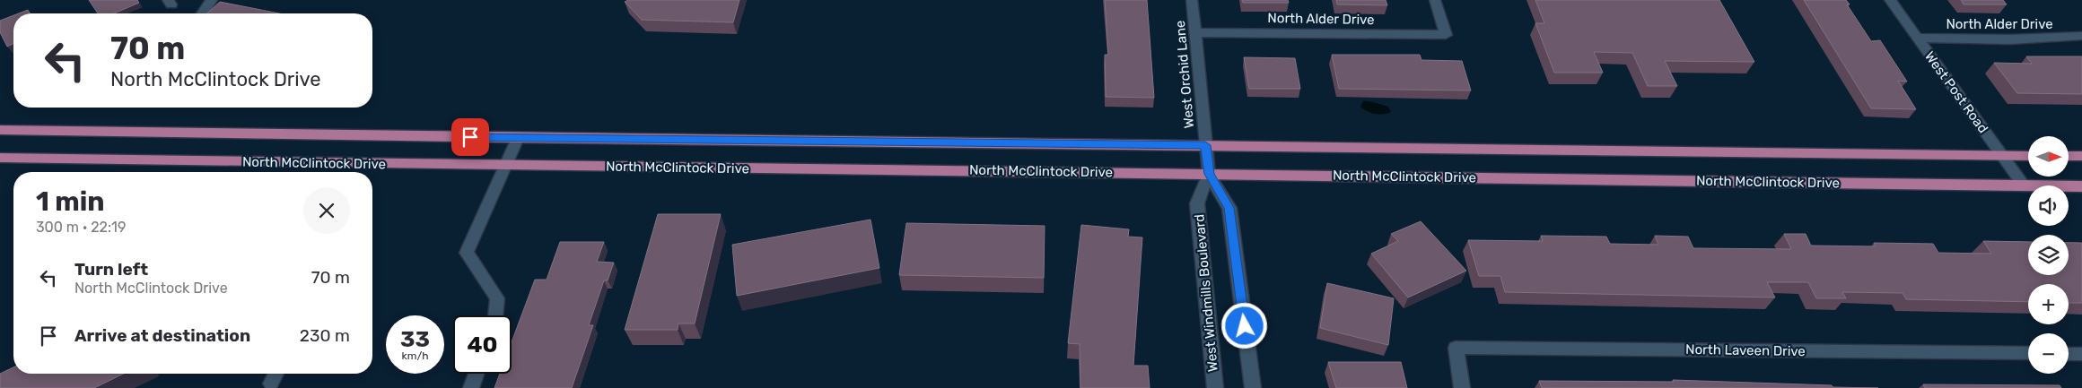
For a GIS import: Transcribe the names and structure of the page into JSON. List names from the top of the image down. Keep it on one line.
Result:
{"streets":{"main road":["North McClintock Drive"],"street":["North Alder Drive","West Orchid Lane","West Post Road","West Windmills Boulevard","North Laveen Drive"]},"crossings":[["North Alder Drive","West Orchid Lane"],["North Alder Drive","West Post Road"],["West Orchid Lane","North McClintock Drive"],["West Post Road","North McClintock Drive"],["North McClintock Drive","West Windmills Boulevard"]],"north":"right","page":{"turn":["70 m","North McClintock Drive"],"map_buttons":["+","−"],"heading":["1 min","300 m · 22:19"],"list":[{"name":"Turn left","note":"North McClintock Drive","value":"70 m"},{"name":"Arrive at destination","value":"230 m"}],"speed":"33 km/h","limit":"40"}}
